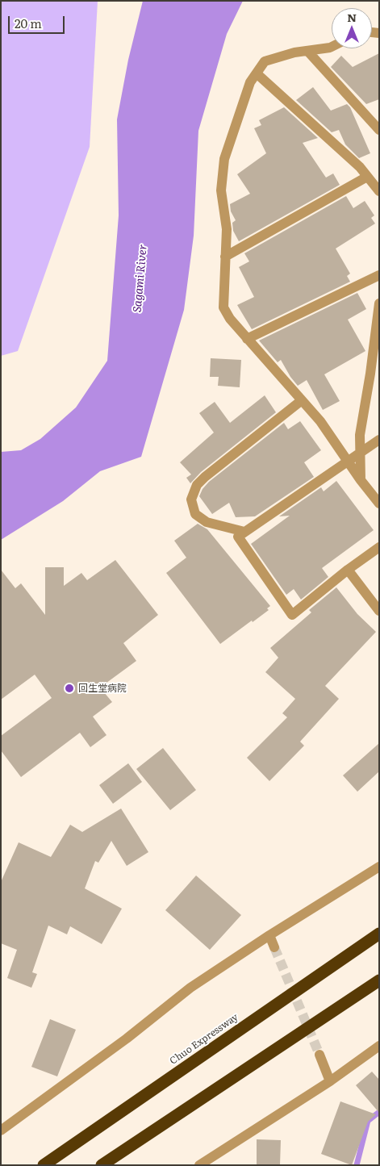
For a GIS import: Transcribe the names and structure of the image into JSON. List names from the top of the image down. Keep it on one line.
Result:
{"streets":{"highway":["Chuo Expressway"]},"water":["Sagami River"],"places":["回生堂病院"],"scale_bar":"20 m","north":"top"}
